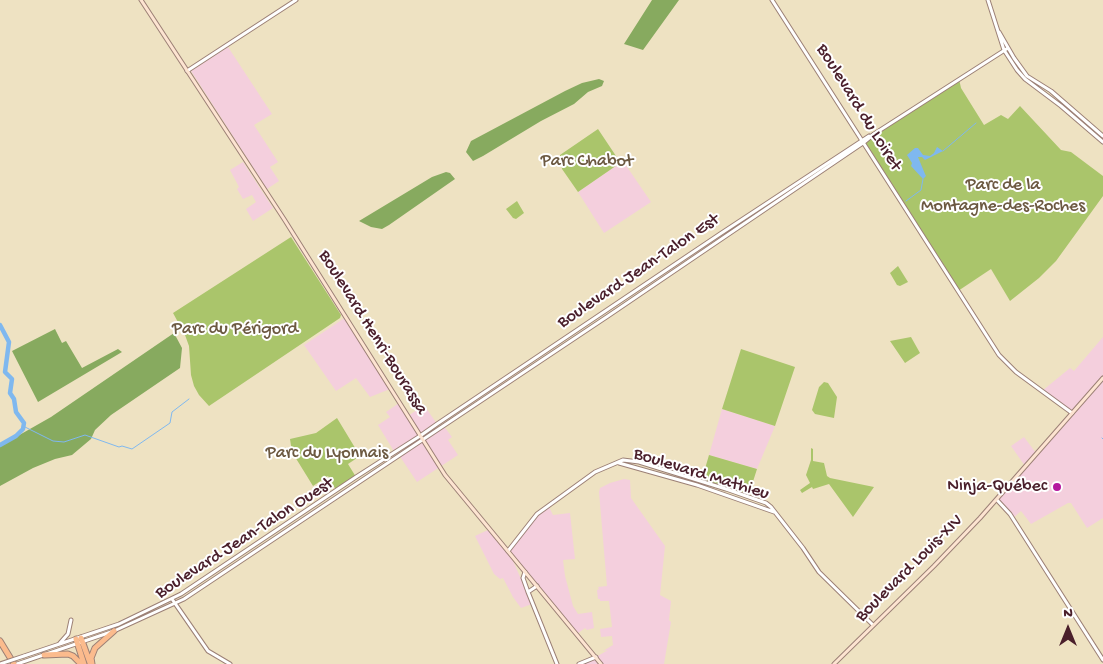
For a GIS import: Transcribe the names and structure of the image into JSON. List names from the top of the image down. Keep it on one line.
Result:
{"streets":{"main road":["Boulevard Henri-Bourassa","Boulevard Louis-XIV"],"street":["Boulevard du Loiret","Boulevard Jean-Talon Est","Boulevard Mathieu","Boulevard Jean-Talon Ouest"]},"crossings":[["Boulevard du Loiret","Boulevard Jean-Talon Est"],["Boulevard du Loiret","Boulevard Louis-XIV"],["Boulevard Jean-Talon Est","Boulevard Henri-Bourassa"],["Boulevard Jean-Talon Est","Boulevard Jean-Talon Ouest"],["Boulevard Henri-Bourassa","Boulevard Mathieu"],["Boulevard Henri-Bourassa","Boulevard Jean-Talon Ouest"],["Boulevard Mathieu","Boulevard Louis-XIV"]],"parks":["Parc Chabot","Parc de la Montagne-des-Roches","Parc du Périgord","Parc du Lyonnais"],"places":["Ninja-Québec"],"north":"top"}
